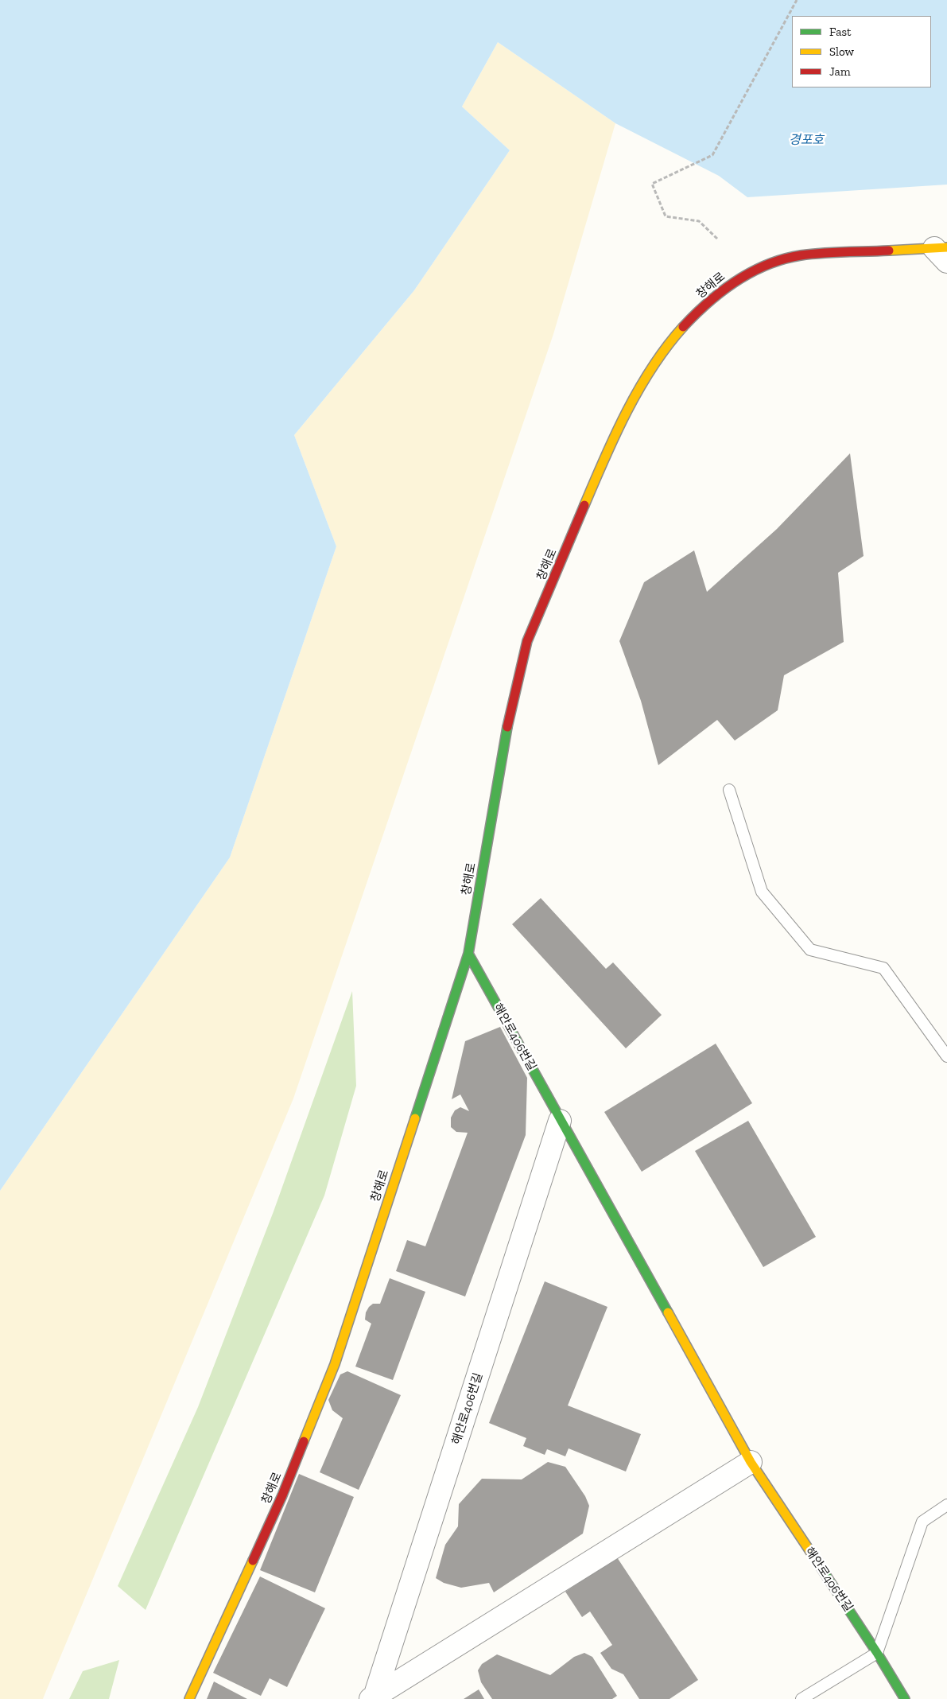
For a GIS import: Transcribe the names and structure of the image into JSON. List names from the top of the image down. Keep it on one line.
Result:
{"streets":{"street":["창해로","해안로406번길"]},"crossings":[["창해로","해안로406번길"]],"water":["경포호"],"legend":["Fast","Slow","Jam"]}
